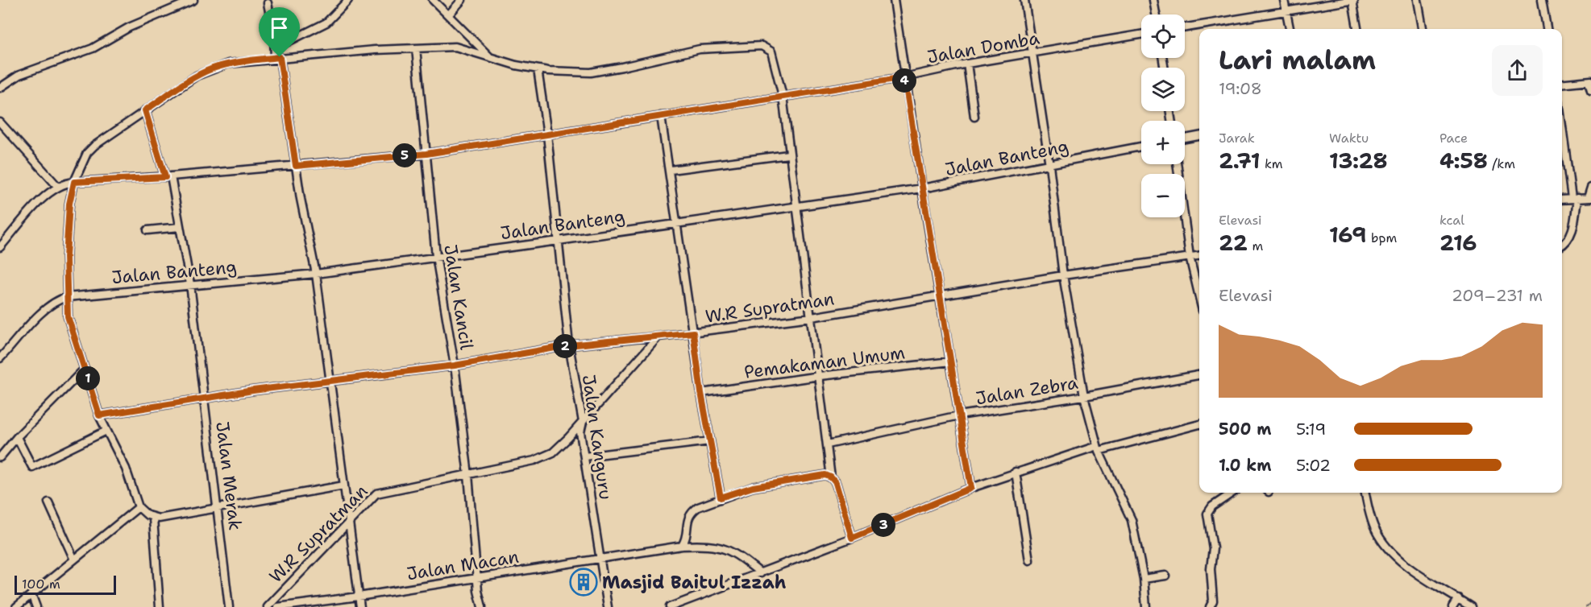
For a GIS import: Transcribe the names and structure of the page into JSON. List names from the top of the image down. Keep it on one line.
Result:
{"streets":{"street":["Jalan Domba","Jalan Banteng","Jalan Kancil","W.R Supratman","Pemakaman Umum","Jalan Zebra","Jalan Kanguru","Jalan Merak","Jalan Macan"]},"crossings":[["Jalan Domba","Jalan Kancil"],["Jalan Domba","Jalan Kanguru"],["Jalan Domba","Jalan Merak"],["Jalan Banteng","Jalan Kancil"],["Jalan Banteng","Jalan Kanguru"],["Jalan Banteng","Jalan Merak"],["Jalan Kancil","W.R Supratman"],["Jalan Kancil","Jalan Macan"],["W.R Supratman","Jalan Kanguru"],["Jalan Kanguru","Jalan Macan"]],"places":{"building":["Masjid Baitul Izzah"]},"scale_bar":"100 m","page":{"map_buttons":["+","−"],"heading":["Lari malam","19:08"],"pins":["4","5","2","1","3"],"stats":[["Jarak","2.71 km"],["Waktu","13:28"],["Pace","4:58 /km"],["Elevasi","22 m"],["169 bpm"],["kcal","216"]],"chart":["Elevasi","209–231 m"],"list":[{"name":"500 m","note":"5:19"},{"name":"1.0 km","note":"5:02"}],"scale":"100 m"}}
